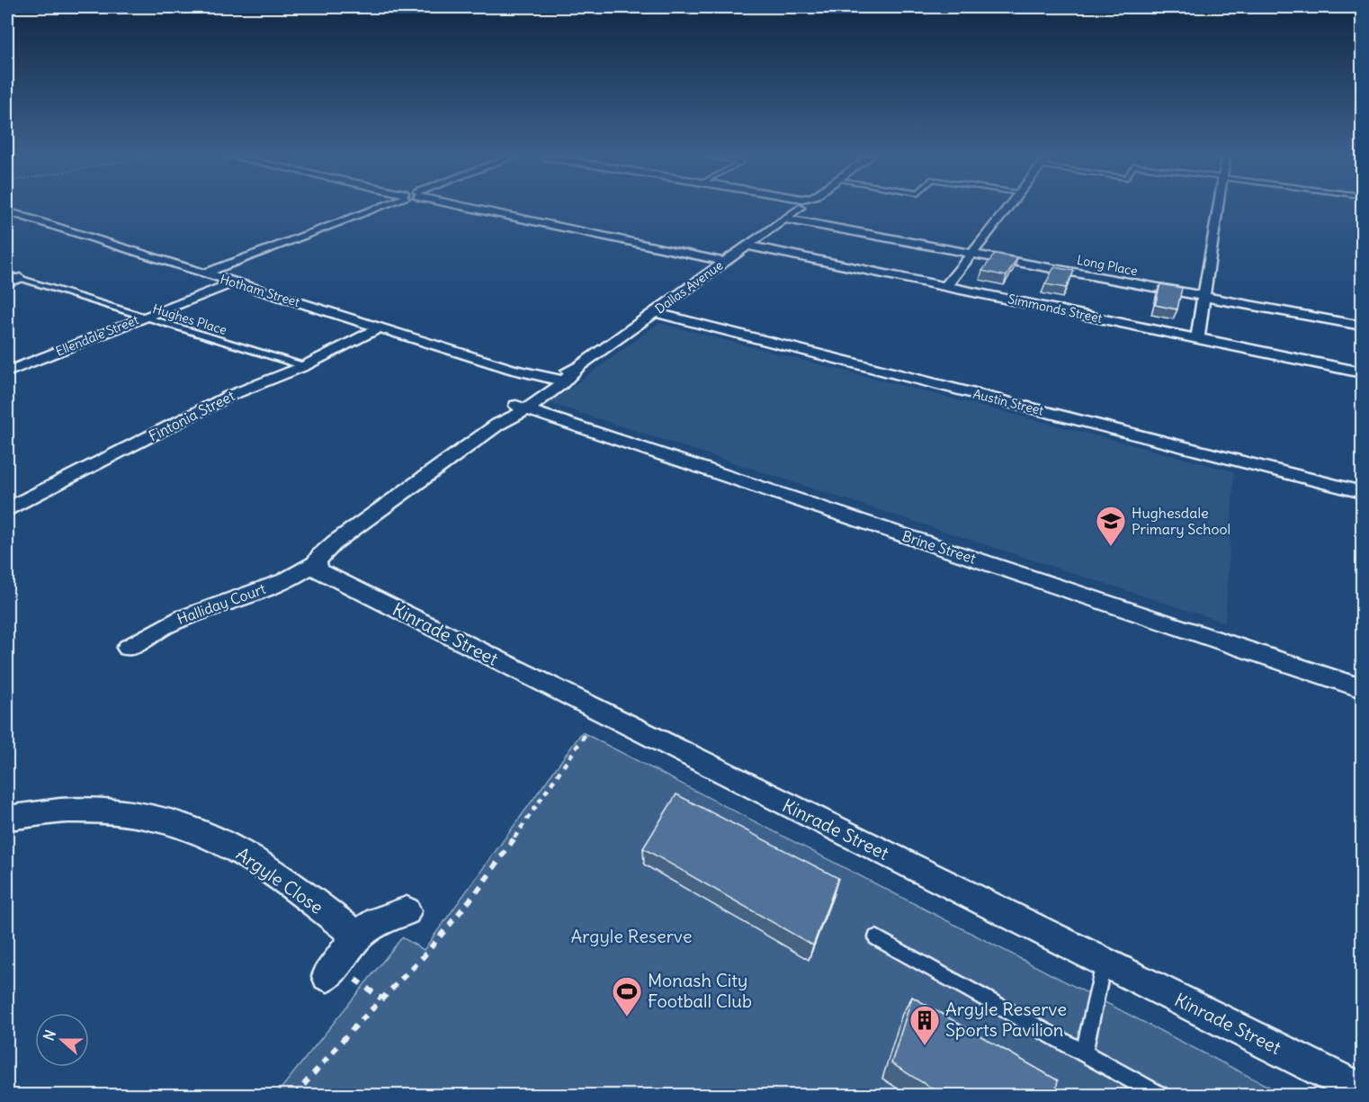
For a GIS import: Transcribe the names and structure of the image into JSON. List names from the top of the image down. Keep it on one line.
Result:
{"streets":{"street":["Long Place","Dallas Avenue","Hotham Street","Simmonds Street","Ellendale Street","Austin Street","Fintonia Street","Brine Street","Halliday Court","Kinrade Street","Argyle Close"],"lane":["Hughes Place"]},"crossings":[["Long Place","Dallas Avenue"],["Dallas Avenue","Hotham Street"],["Dallas Avenue","Simmonds Street"],["Dallas Avenue","Austin Street"],["Dallas Avenue","Brine Street"],["Dallas Avenue","Halliday Court"],["Dallas Avenue","Kinrade Street"],["Hotham Street","Ellendale Street"],["Hotham Street","Fintonia Street"],["Hughes Place","Ellendale Street"],["Hughes Place","Fintonia Street"],["Halliday Court","Kinrade Street"]],"parks":["Argyle Reserve"],"places":{"school or university":["Hughesdale Primary School"],"sports":["Monash City Football Club"],"building":["Argyle Reserve Sports Pavilion"]},"north":"left"}
